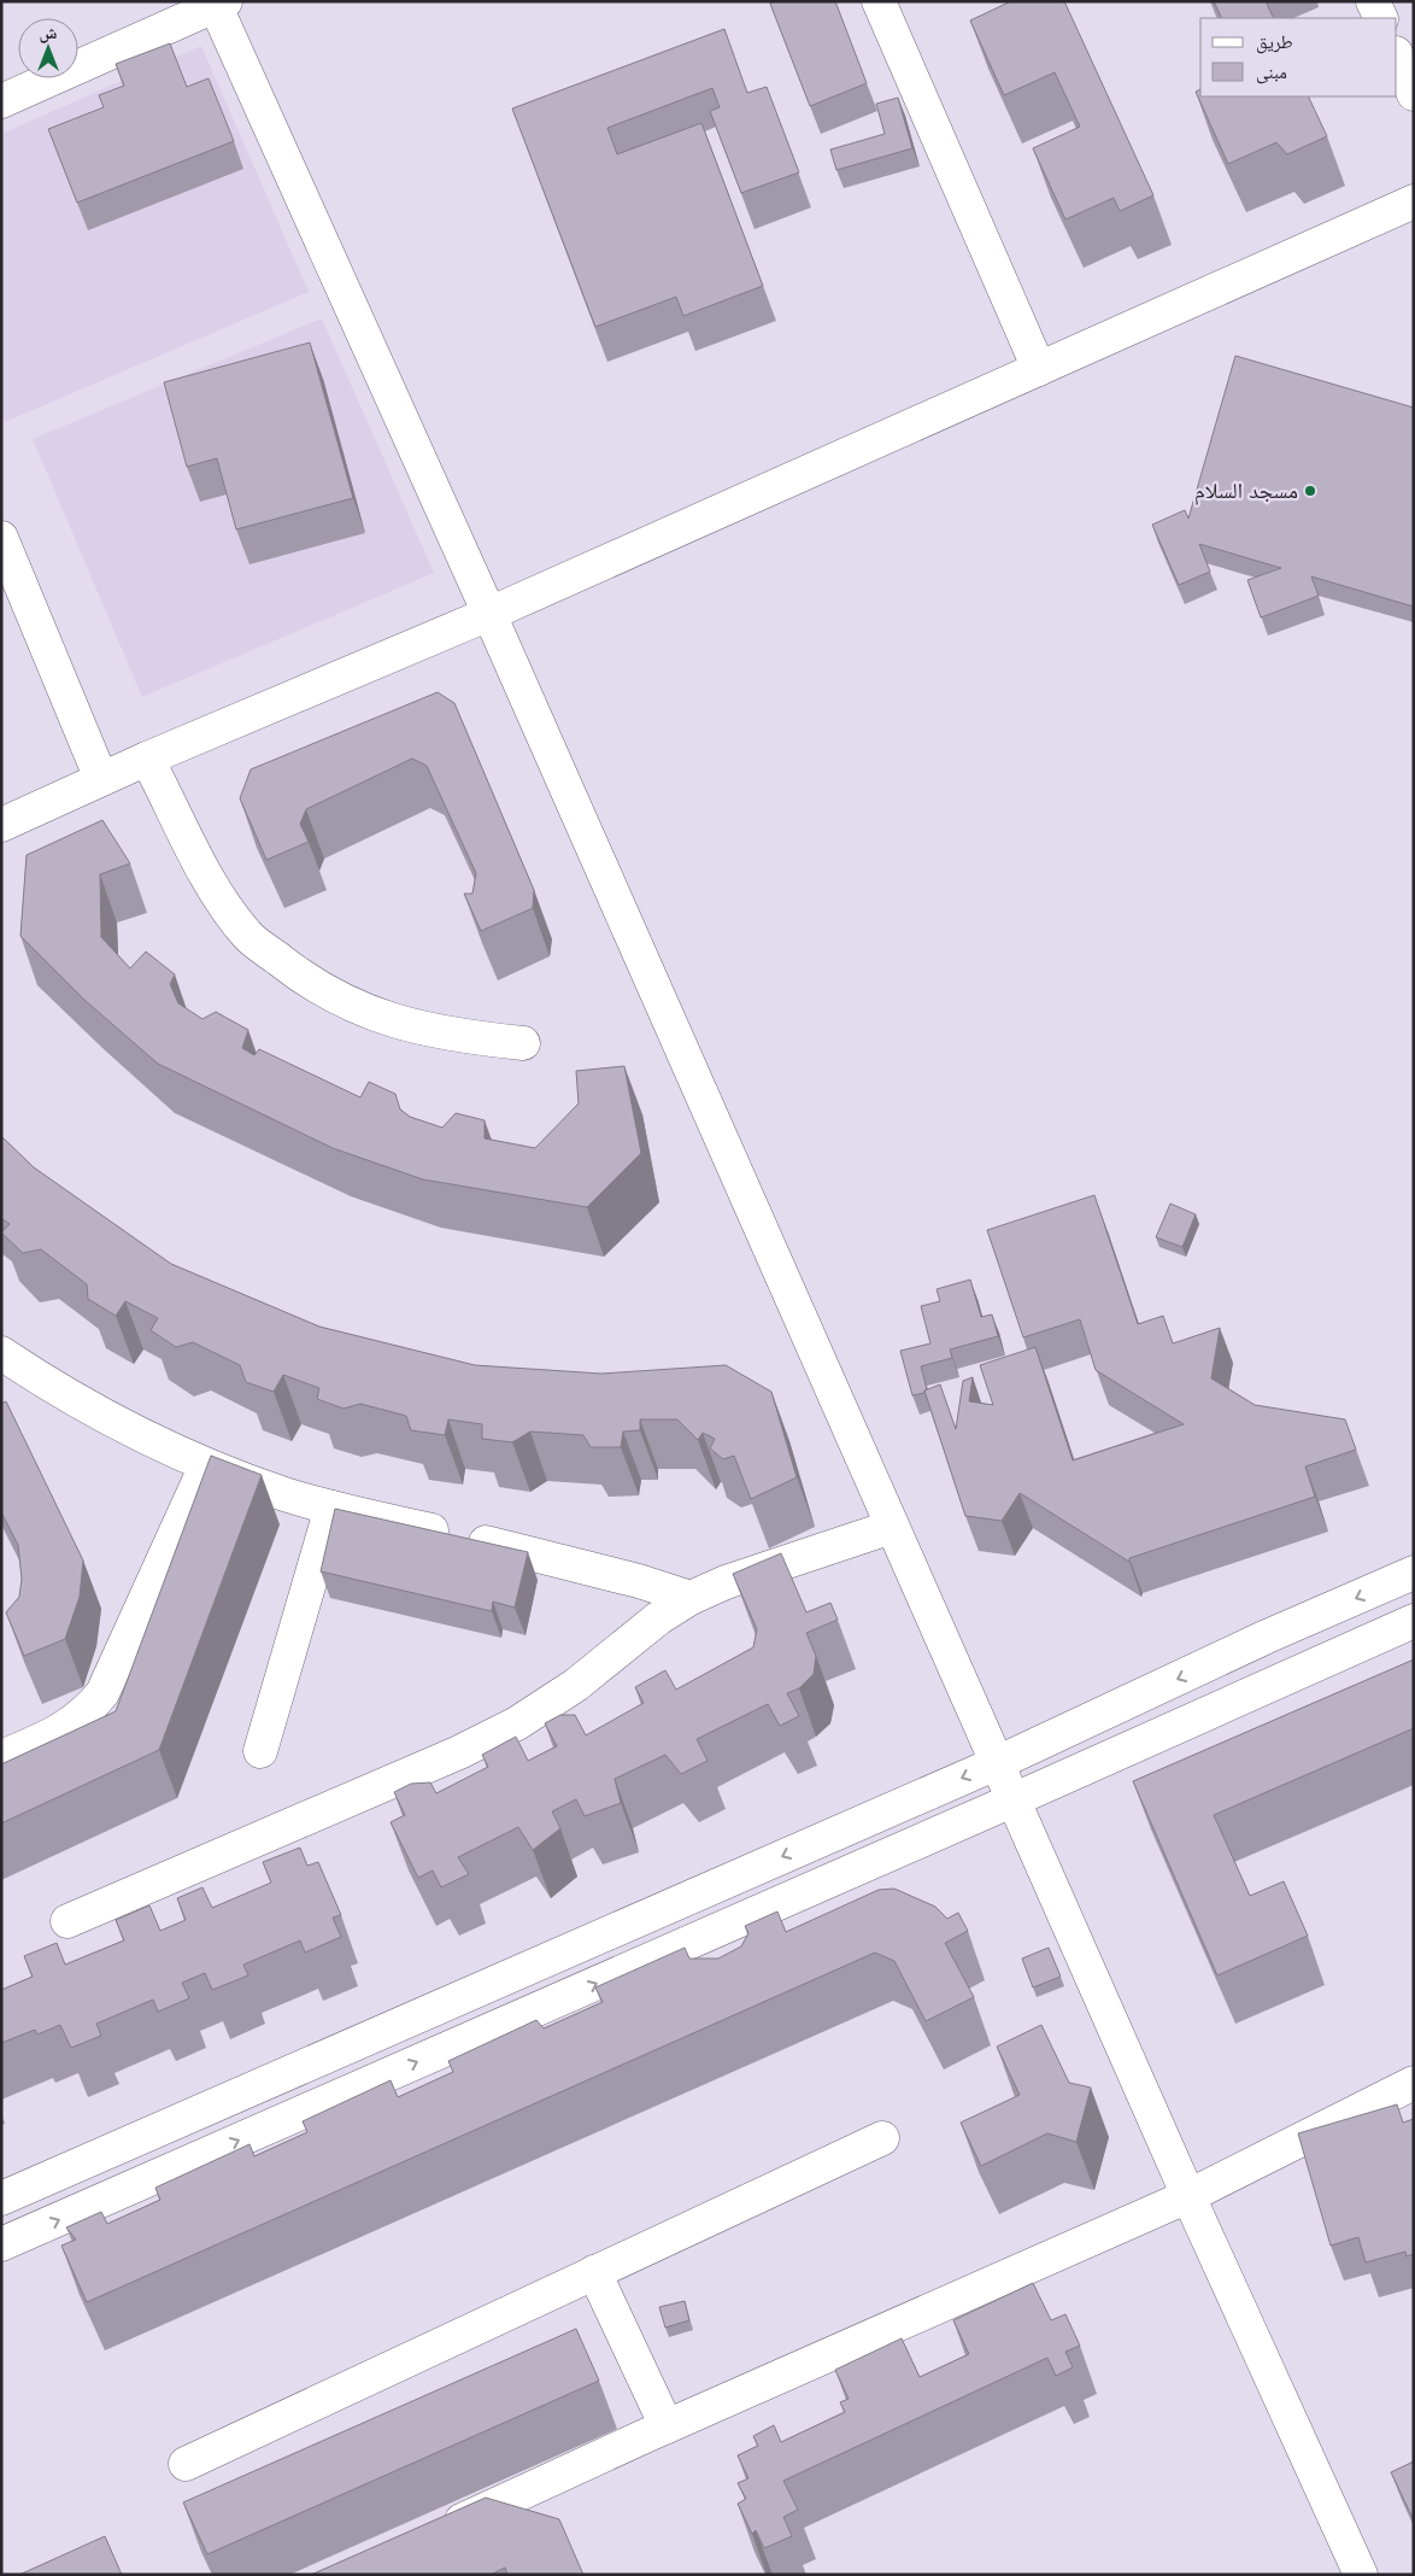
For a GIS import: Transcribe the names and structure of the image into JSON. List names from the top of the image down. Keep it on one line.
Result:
{"places":["مسجد السلام"],"legend":["طريق","مبنى"],"north":"top"}
